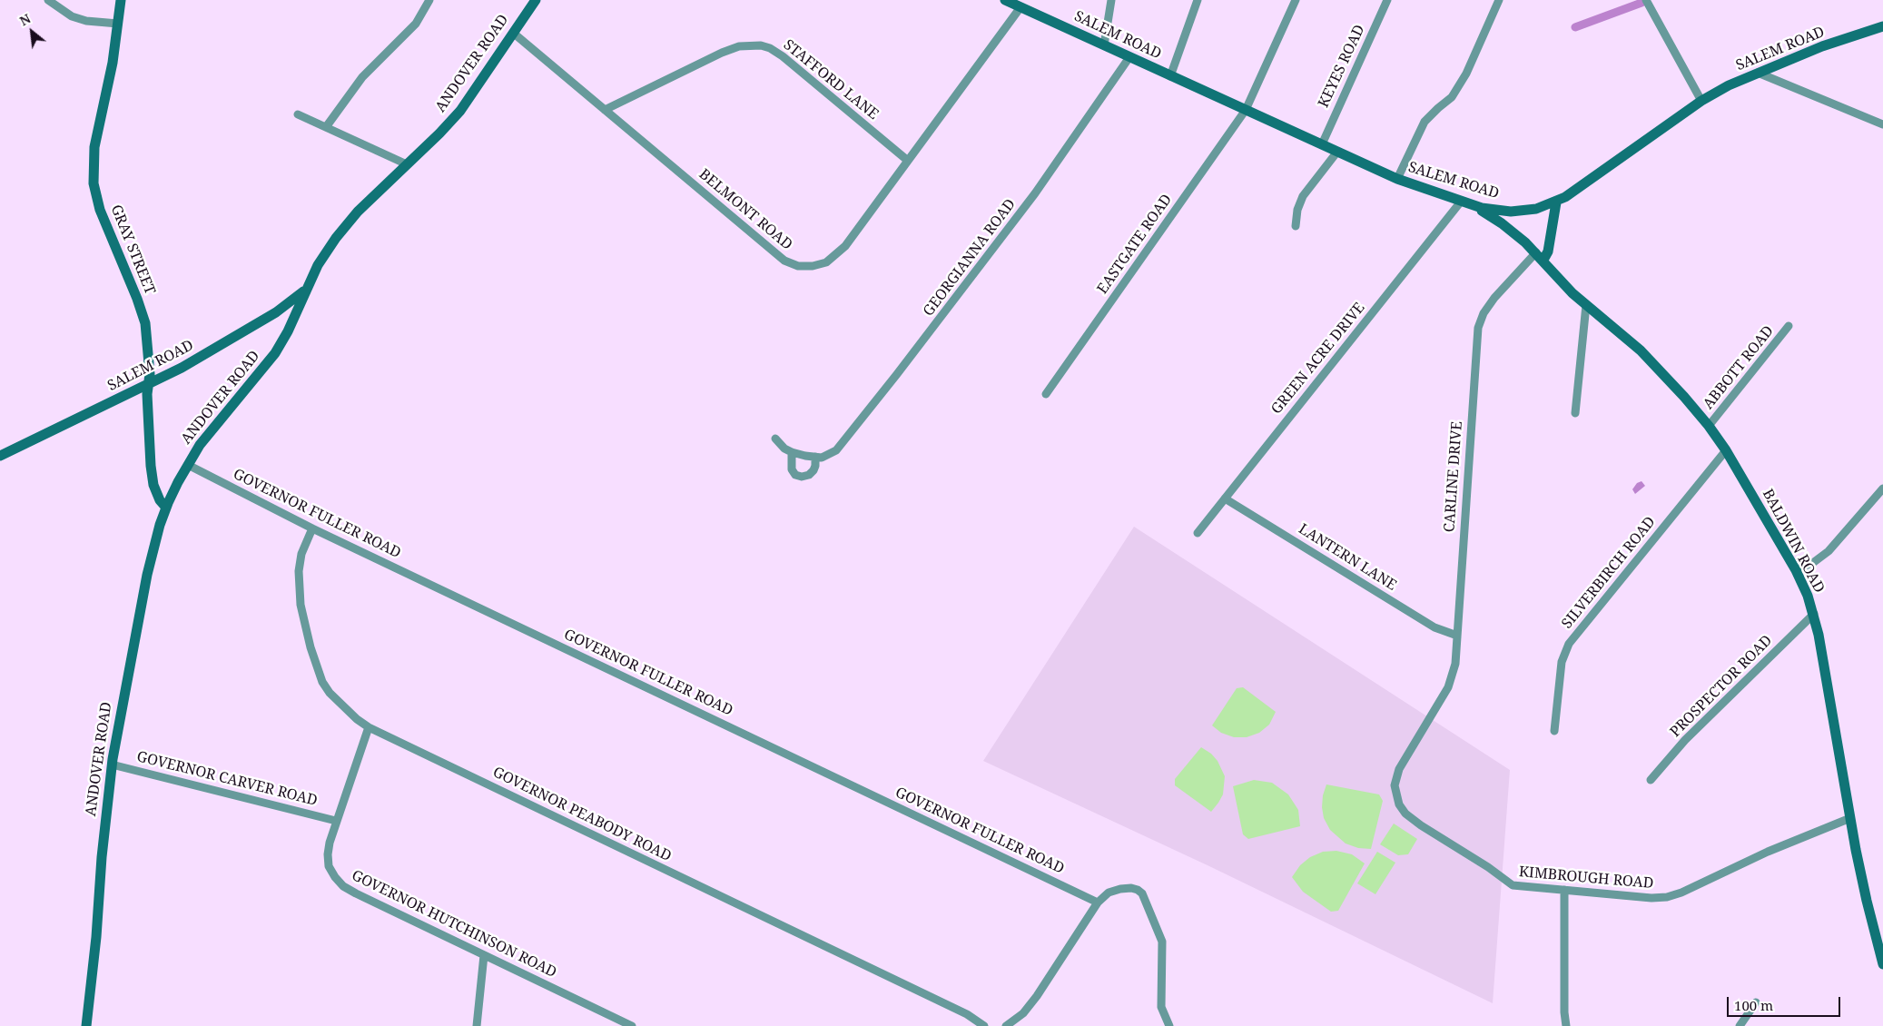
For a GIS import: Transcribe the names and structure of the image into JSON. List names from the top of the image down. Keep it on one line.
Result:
{"streets":{"main road":["SALEM ROAD","ANDOVER ROAD","GRAY STREET","BALDWIN ROAD"],"street":["KEYES ROAD","STAFFORD LANE","BELMONT ROAD","EASTGATE ROAD","GEORGIANNA ROAD","GREEN ACRE DRIVE","ABBOTT ROAD","CARLINE DRIVE","GOVERNOR FULLER ROAD","LANTERN LANE","SILVERBIRCH ROAD","PROSPECTOR ROAD","GOVERNOR CARVER ROAD","GOVERNOR PEABODY ROAD","KIMBROUGH ROAD","GOVERNOR HUTCHINSON ROAD"]},"crossings":[["SALEM ROAD","ANDOVER ROAD"],["SALEM ROAD","KEYES ROAD"],["SALEM ROAD","BELMONT ROAD"],["SALEM ROAD","EASTGATE ROAD"],["SALEM ROAD","GRAY STREET"],["SALEM ROAD","GEORGIANNA ROAD"],["SALEM ROAD","GREEN ACRE DRIVE"],["SALEM ROAD","BALDWIN ROAD"],["ANDOVER ROAD","BELMONT ROAD"],["ANDOVER ROAD","GRAY STREET"],["ANDOVER ROAD","GOVERNOR FULLER ROAD"],["ANDOVER ROAD","GOVERNOR CARVER ROAD"],["STAFFORD LANE","BELMONT ROAD"],["GREEN ACRE DRIVE","BALDWIN ROAD"],["GREEN ACRE DRIVE","LANTERN LANE"],["ABBOTT ROAD","BALDWIN ROAD"],["CARLINE DRIVE","BALDWIN ROAD"],["CARLINE DRIVE","LANTERN LANE"],["CARLINE DRIVE","KIMBROUGH ROAD"],["GOVERNOR FULLER ROAD","GOVERNOR PEABODY ROAD"],["BALDWIN ROAD","SILVERBIRCH ROAD"],["BALDWIN ROAD","PROSPECTOR ROAD"],["BALDWIN ROAD","KIMBROUGH ROAD"],["GOVERNOR CARVER ROAD","GOVERNOR HUTCHINSON ROAD"],["GOVERNOR PEABODY ROAD","GOVERNOR HUTCHINSON ROAD"]],"scale_bar":"100 m","north":"top left"}
